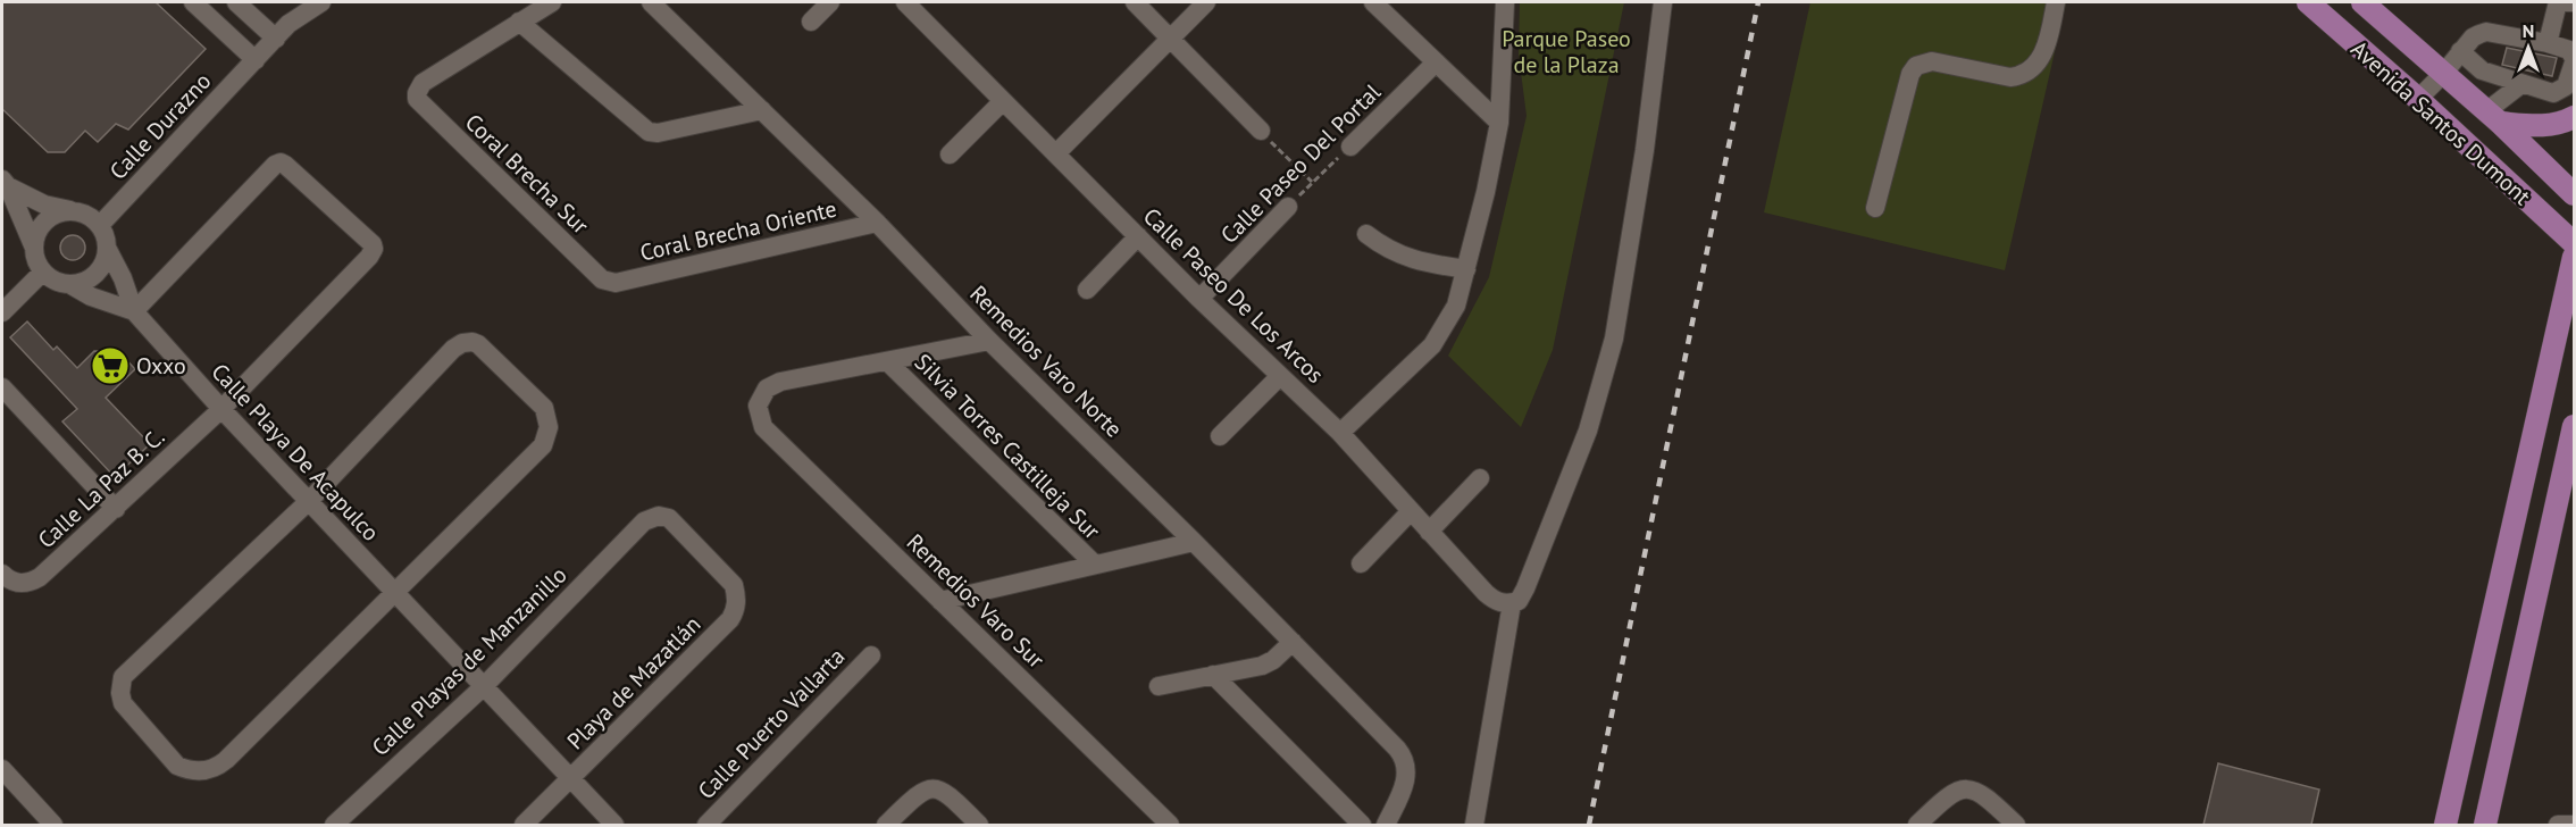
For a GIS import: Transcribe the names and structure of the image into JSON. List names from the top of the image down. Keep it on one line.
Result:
{"streets":{"main road":["Avenida Santos Dumont"],"street":["Calle Durazno","Calle Paseo Del Portal","Coral Brecha Sur","Coral Brecha Oriente","Calle Paseo De Los Arcos","Remedios Varo Norte","Silvia Torres Castilleja Sur","Calle Playa De Acapulco","Calle La Paz B. C.","Remedios Varo Sur","Calle Playas de Manzanillo","Playa de Mazatlán","Calle Puerto Vallarta"]},"crossings":[["Calle Paseo Del Portal","Calle Paseo De Los Arcos"],["Coral Brecha Sur","Coral Brecha Oriente"],["Coral Brecha Oriente","Remedios Varo Norte"],["Silvia Torres Castilleja Sur","Remedios Varo Sur"],["Calle Playa De Acapulco","Calle La Paz B. C."],["Calle Playa De Acapulco","Calle Playas de Manzanillo"],["Calle Playa De Acapulco","Playa de Mazatlán"],["Calle Playas de Manzanillo","Playa de Mazatlán"]],"parks":["Parque Paseo de la Plaza"],"places":{"supermarket":["Oxxo"]},"north":"top"}
